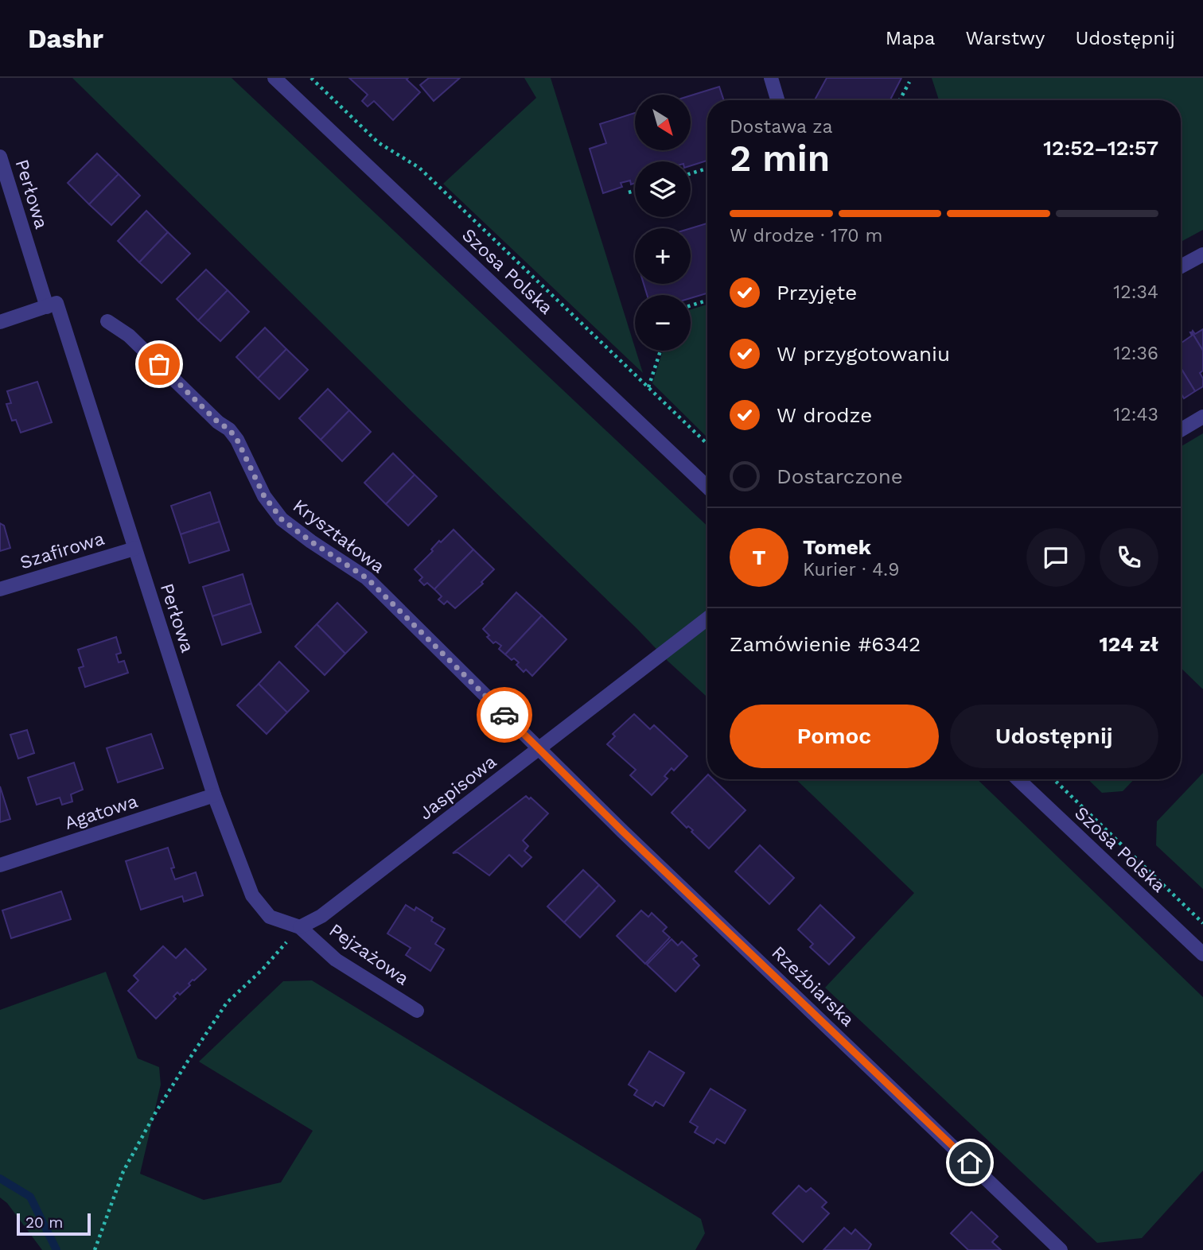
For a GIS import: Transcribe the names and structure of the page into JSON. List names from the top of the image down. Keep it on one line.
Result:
{"streets":{"street":["Perłowa","Szosa Polska","Kryształowa","Szafirowa","Jaspisowa","Agatowa","Pejzażowa","Rzeźbiarska"]},"crossings":[["Perłowa","Szafirowa"],["Perłowa","Jaspisowa"],["Perłowa","Agatowa"],["Perłowa","Pejzażowa"],["Kryształowa","Jaspisowa"],["Kryształowa","Rzeźbiarska"],["Jaspisowa","Pejzażowa"],["Jaspisowa","Rzeźbiarska"]],"scale_bar":"20 m","north":"bottom right","page":{"header":"Dashr","nav":["Mapa","Warstwy","Udostępnij"],"map_buttons":["+","−"],"heading":["2 min","Dostawa za","12:52–12:57"],"panel":["Tomek","Kurier · 4.9","Zamówienie #6342","124 zł"],"bar":"W drodze · 170 m","list":[["Przyjęte","12:34"],["W przygotowaniu","12:36"],["W drodze","12:43"],"Dostarczone"],"round":"T","buttons":["Pomoc","Udostępnij"],"scale":"20 m"}}
